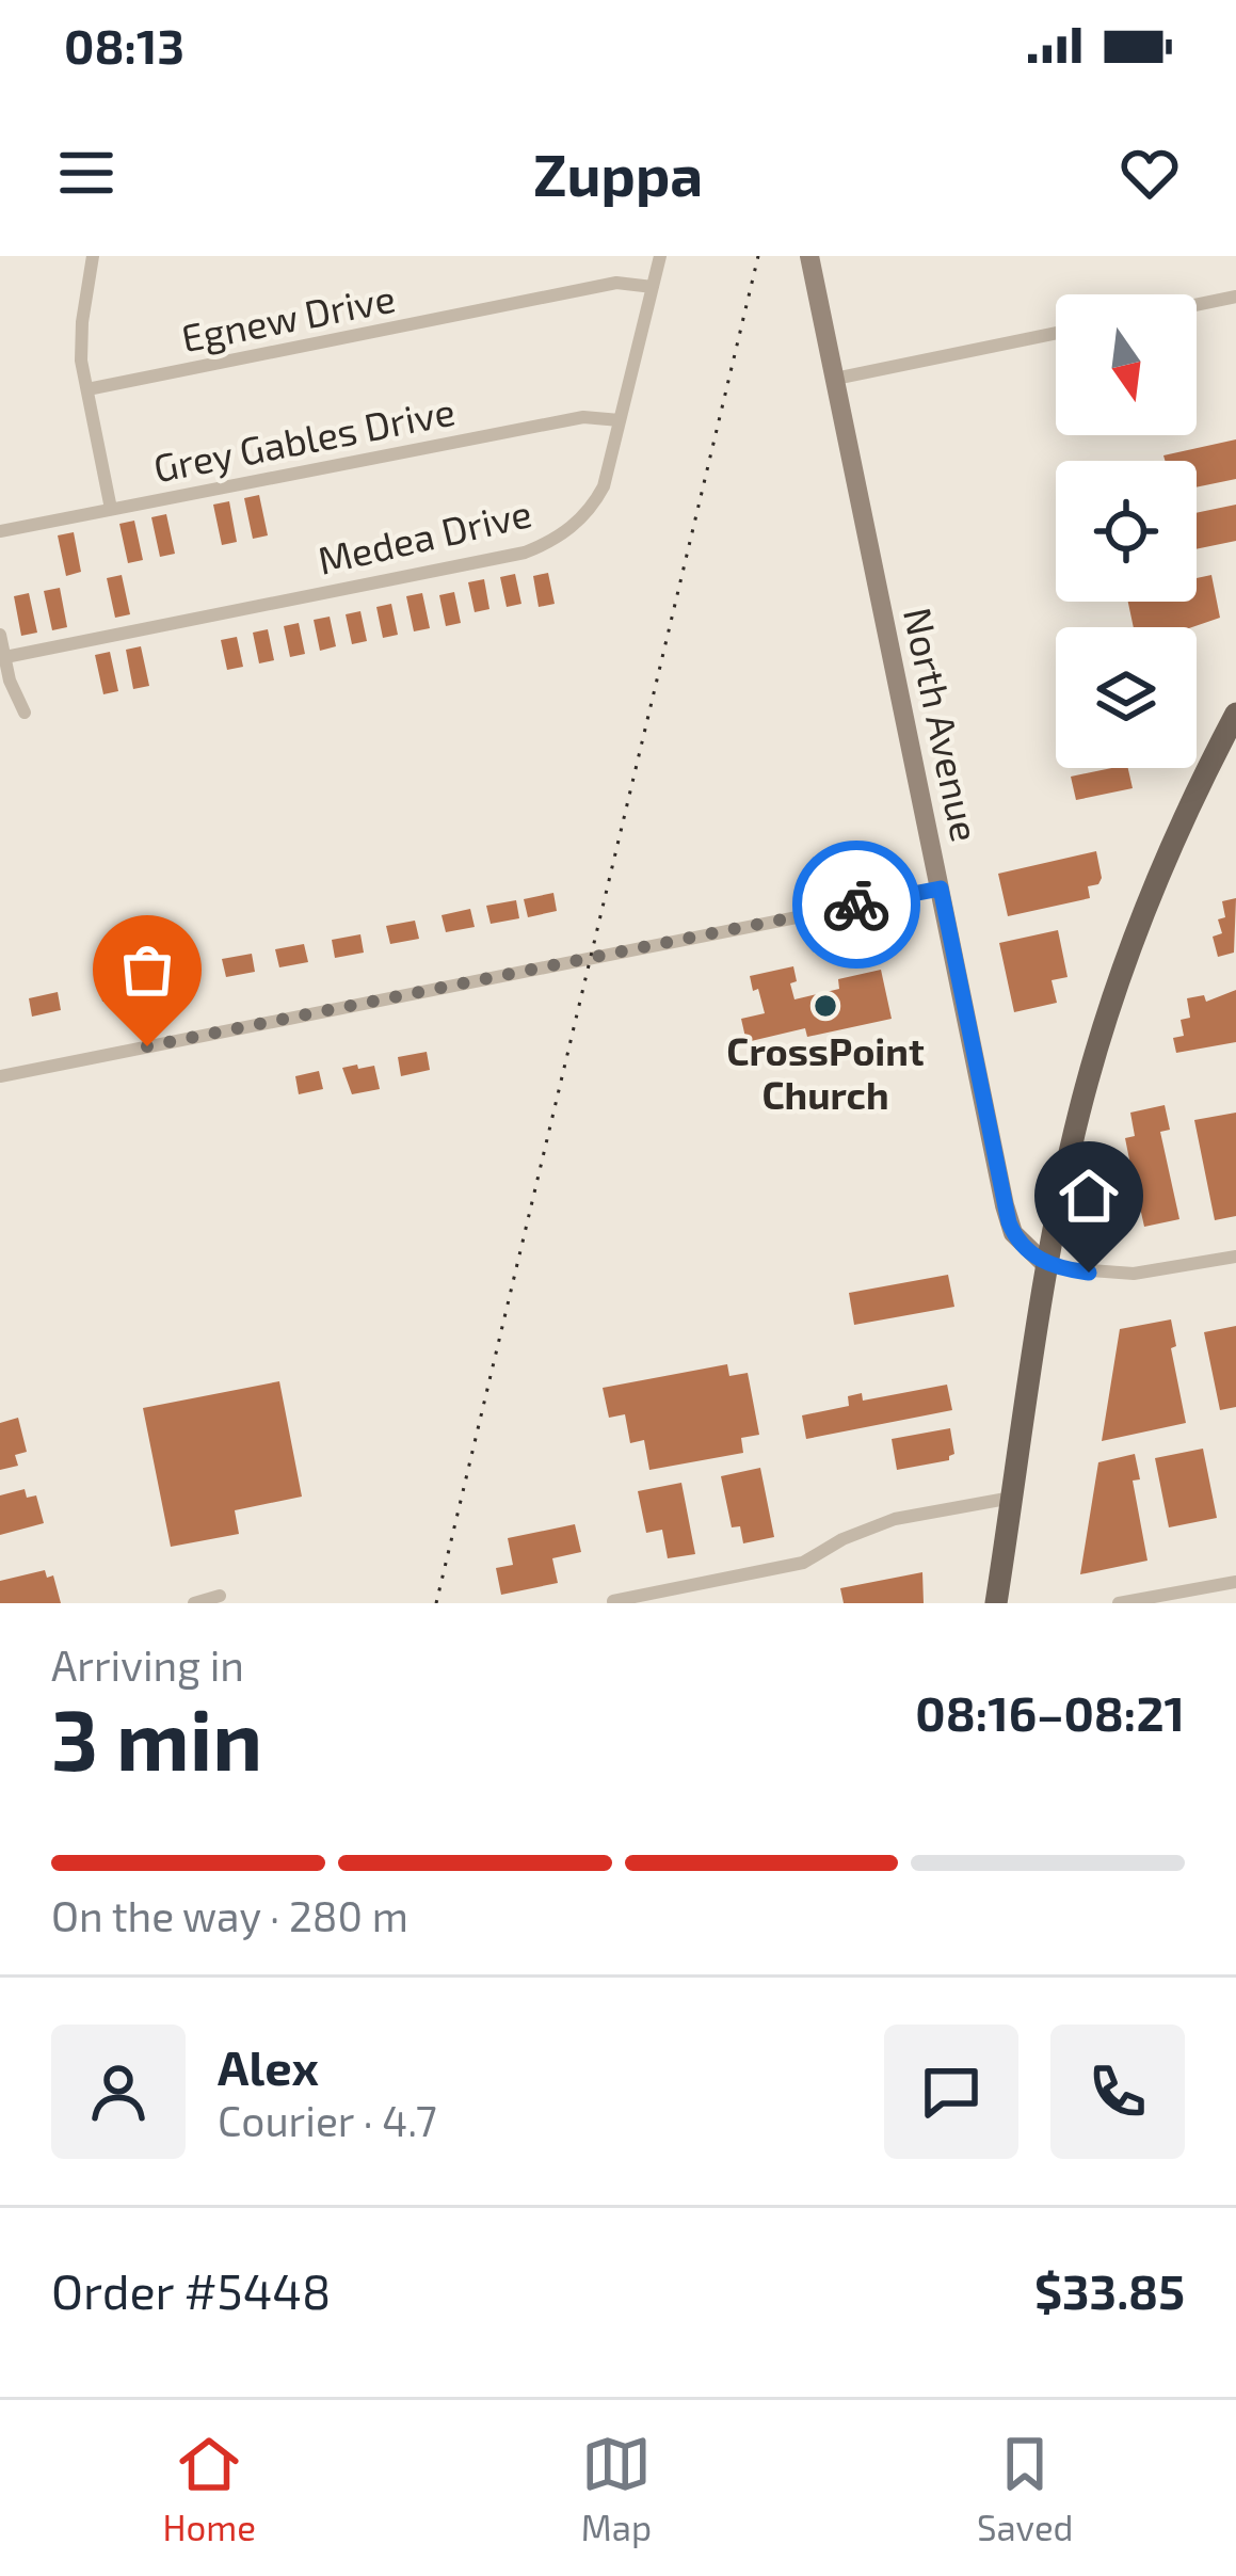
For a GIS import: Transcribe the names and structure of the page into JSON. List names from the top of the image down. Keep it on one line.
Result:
{"streets":{"main road":["North Avenue"],"street":["Egnew Drive","Grey Gables Drive","Medea Drive"]},"crossings":[["Egnew Drive","Medea Drive"],["Grey Gables Drive","Medea Drive"]],"places":["CrossPoint Church"],"north":"bottom","page":{"status":"08:13","header":"Zuppa","heading":["3 min","Arriving in","08:16–08:21"],"panel":["Alex","Courier · 4.7","Order #5448","$33.85"],"bar":"On the way · 280 m","tabs":["Home","Map","Saved"]}}
